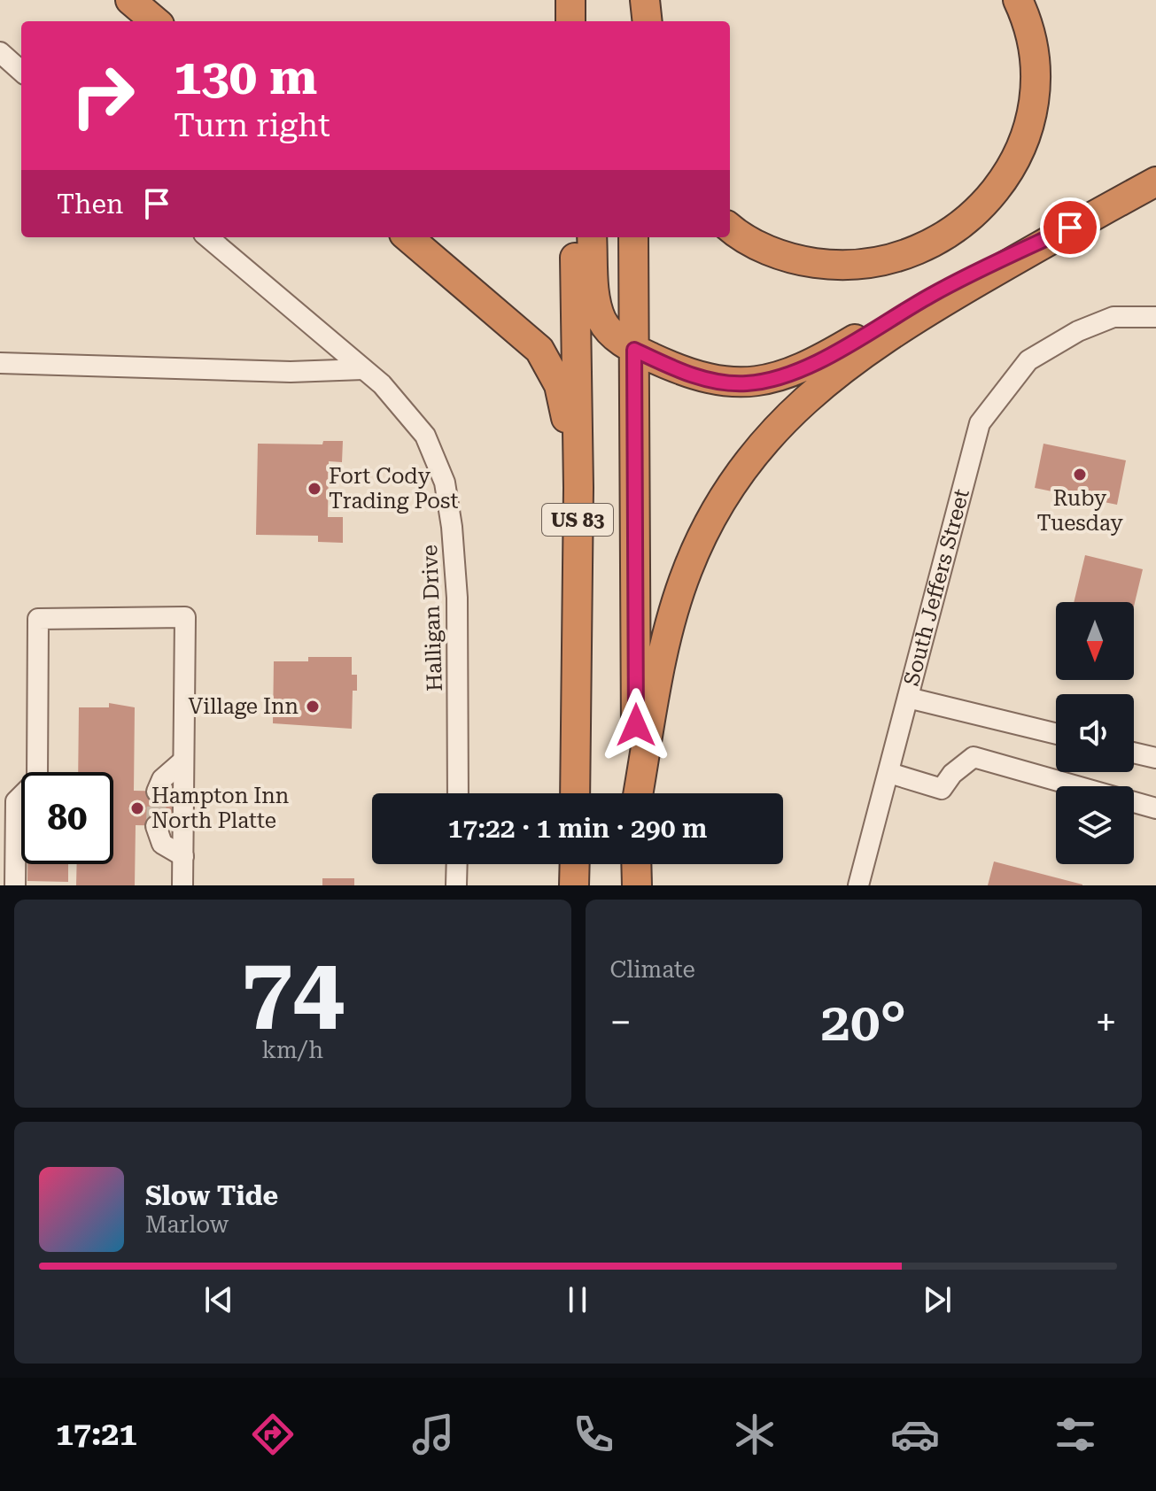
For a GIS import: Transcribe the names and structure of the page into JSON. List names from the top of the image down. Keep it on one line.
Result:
{"streets":{"highway":["US 83"],"street":["South Jeffers Street","Halligan Drive"]},"places":["Ruby Tuesday","Fort Cody Trading Post","Village Inn","Hampton Inn North Platte"],"north":"bottom","page":{"turn":["130 m","Turn right"],"then":"Then","limit":"80","trip":"17:22 · 1 min · 290 m","tile":[["74","km/h"],"Climate"],"heat":["−","20°","+"],"song":["Slow Tide","Marlow"],"tabs":"17:21"}}
